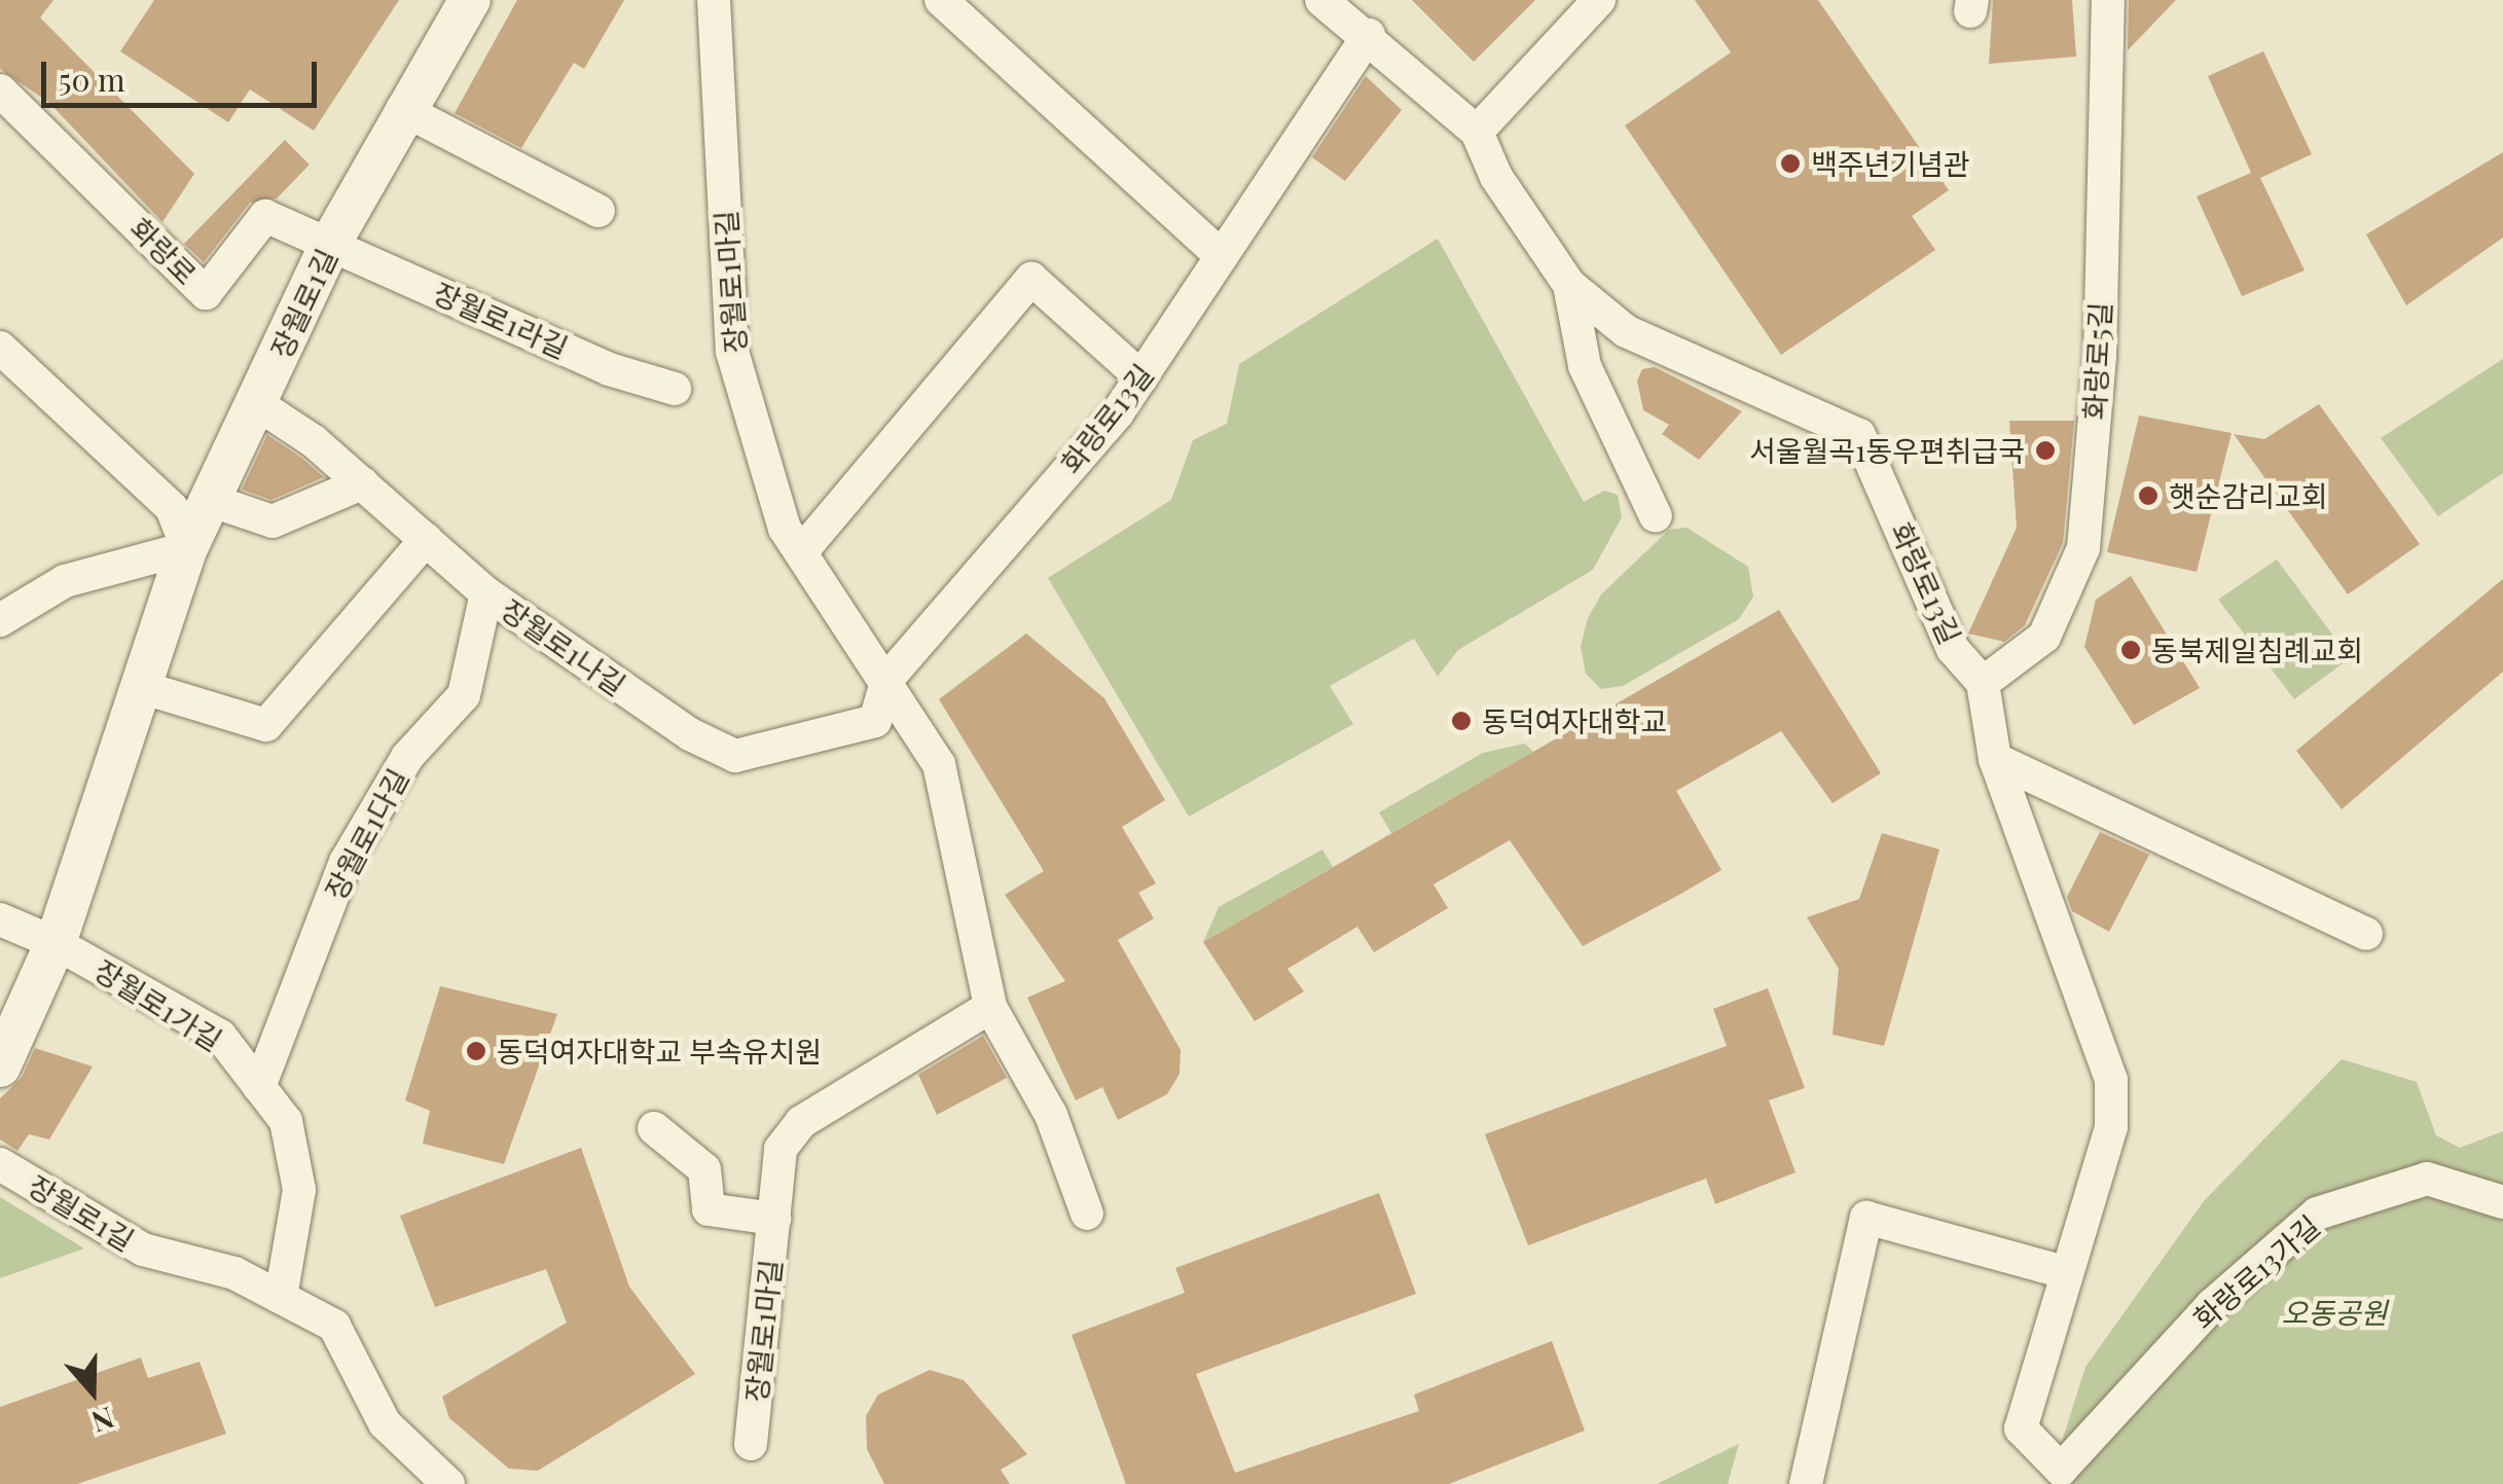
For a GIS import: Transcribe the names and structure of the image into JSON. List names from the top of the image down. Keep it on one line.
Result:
{"streets":{"street":["화랑로","장월로1마길","장월로1길","장월로1라길","화랑로5길","화랑로13길","장월로1나길","장월로1다길","장월로1가길","화랑로13가길"]},"crossings":[["화랑로","장월로1길"],["화랑로","장월로1라길"],["장월로1마길","화랑로13길"],["장월로1마길","장월로1나길"],["장월로1길","장월로1라길"],["장월로1길","장월로1나길"],["장월로1길","장월로1가길"],["화랑로5길","화랑로13길"],["화랑로13길","장월로1나길"],["장월로1나길","장월로1다길"],["장월로1다길","장월로1가길"]],"parks":["오동공원"],"places":["백주년기념관","서울월곡1동우편취급국","햇순감리교회","동북제일침례교회","동덕여자대학교","동덕여자대학교 부속유치원"],"scale_bar":"50 m","north":"bottom"}
